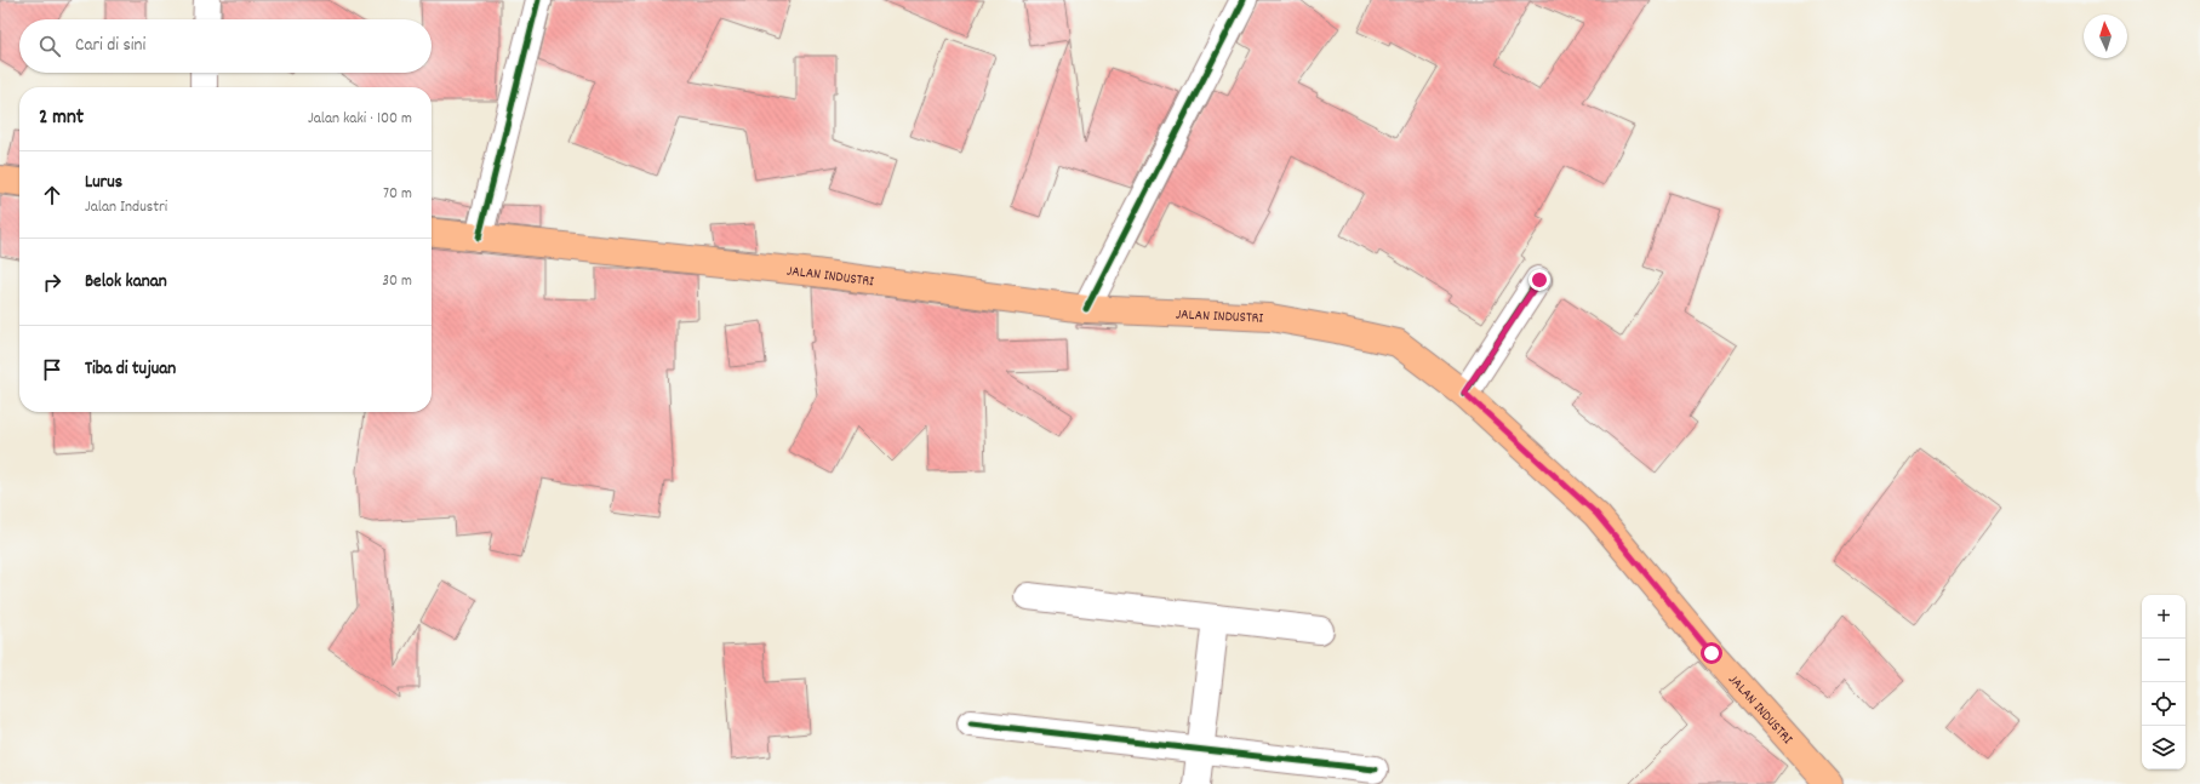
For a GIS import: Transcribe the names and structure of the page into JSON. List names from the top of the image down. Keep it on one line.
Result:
{"streets":{"main road":["JALAN INDUSTRI"]},"north":"top","page":{"search":"Cari di sini","heading":["2 mnt","Jalan kaki · 100 m"],"list":[["Lurus","Jalan Industri","70 m"],["Belok kanan","30 m"],"Tiba di tujuan"],"map_buttons":["+","−"]}}
